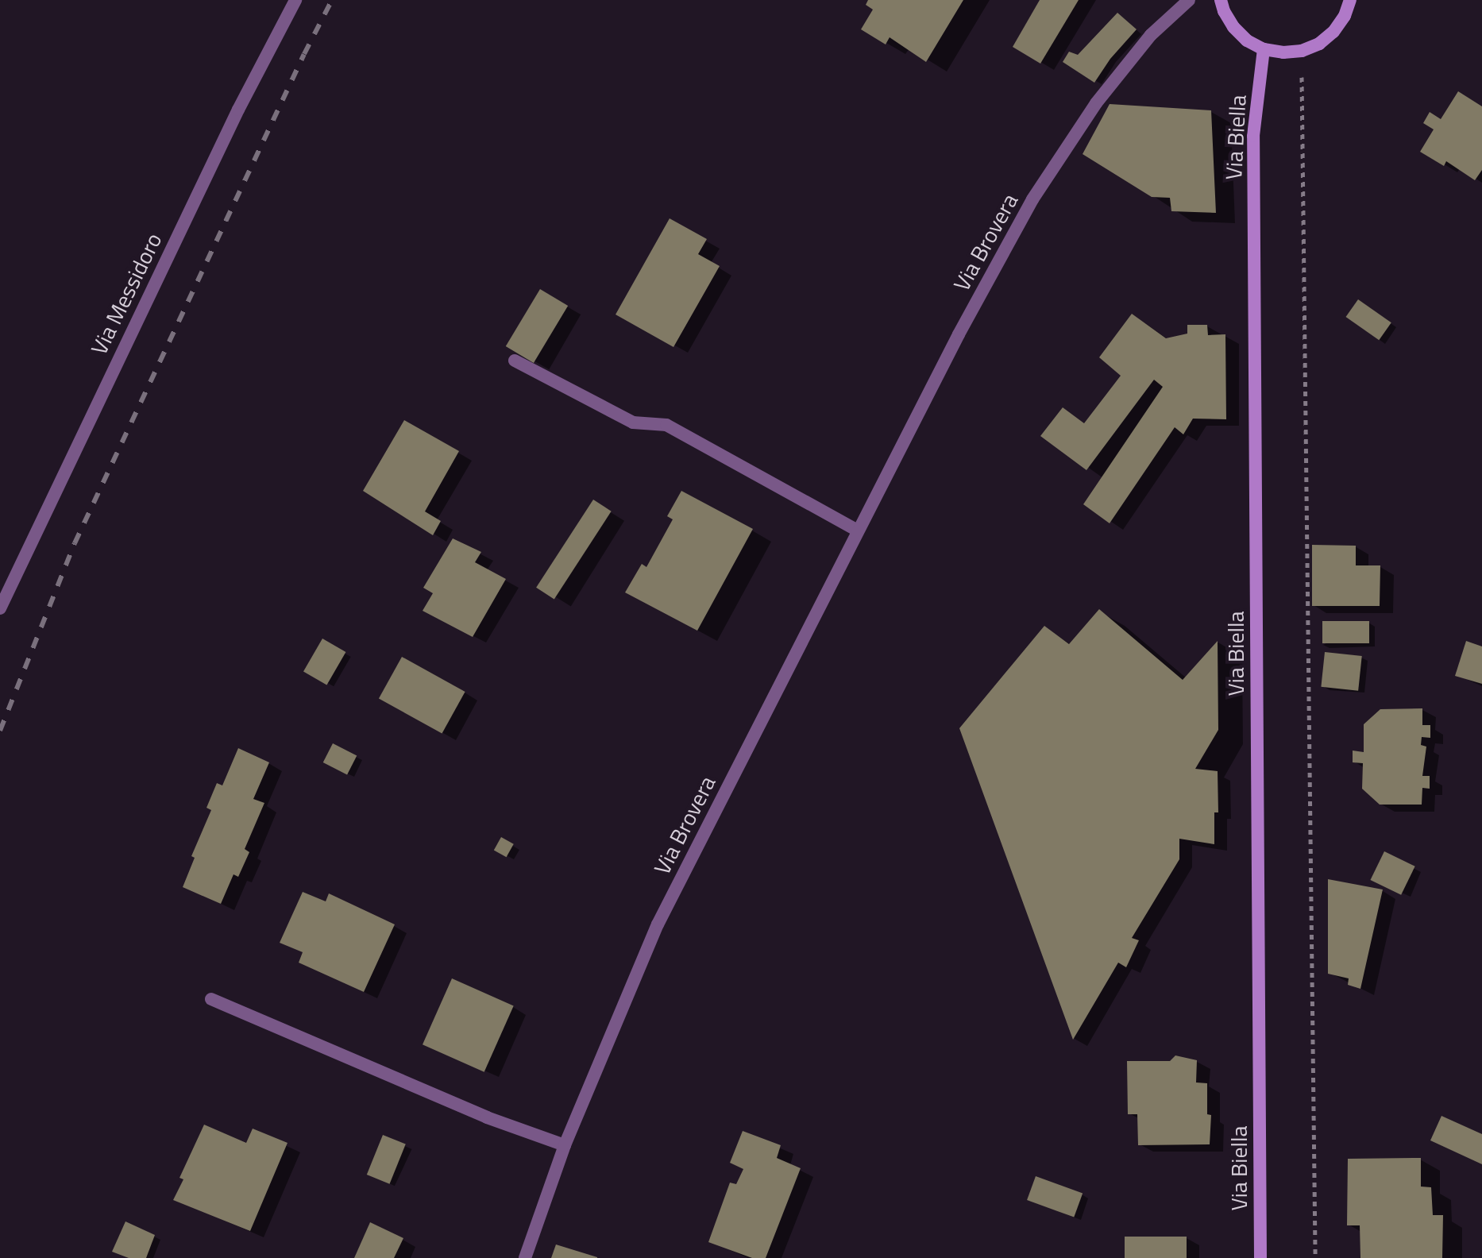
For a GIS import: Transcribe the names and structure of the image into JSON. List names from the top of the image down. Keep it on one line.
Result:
{"streets":{"street":["Via Biella","Via Brovera","Via Messidoro"]}}
